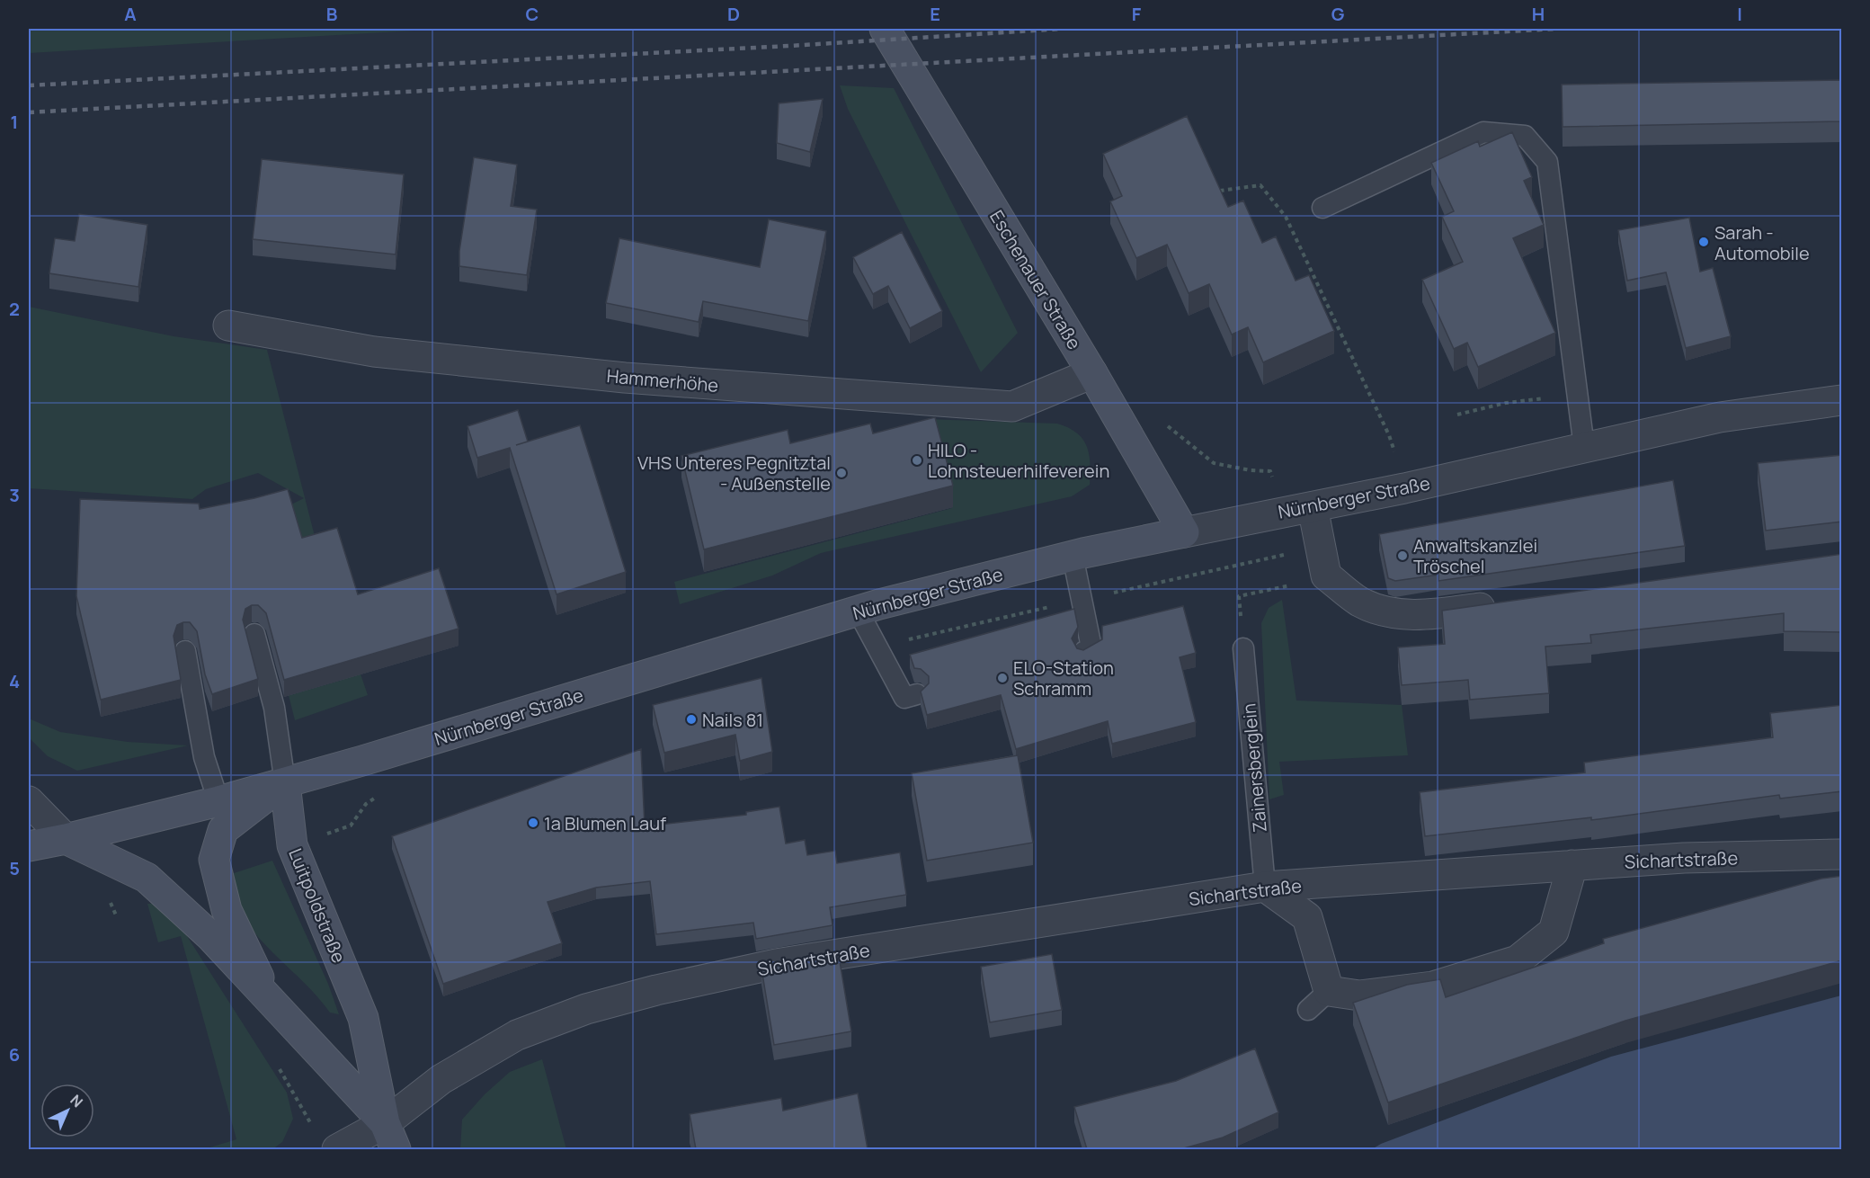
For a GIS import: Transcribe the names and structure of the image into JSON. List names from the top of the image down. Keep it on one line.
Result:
{"streets":{"main road":["Eschenauer Straße","Nürnberger Straße","Luitpoldstraße"],"street":["Hammerhöhe","Sichartstraße"],"lane":["Zainersberglein"]},"crossings":[["Eschenauer Straße","Hammerhöhe"],["Eschenauer Straße","Nürnberger Straße"],["Nürnberger Straße","Luitpoldstraße"],["Zainersberglein","Sichartstraße"],["Sichartstraße","Luitpoldstraße"]],"places":["Sarah - Automobile","HILO - Lohnsteuerhilfeverein","VHS Unteres Pegnitztal - Außenstelle","Anwaltskanzlei Tröschel","ELO-Station Schramm","Nails 81","1a Blumen Lauf"],"north":"top right","grid":{"columns":["A","B","C","D","E","F","G","H","I"],"rows":["1","2","3","4","5","6"]}}
